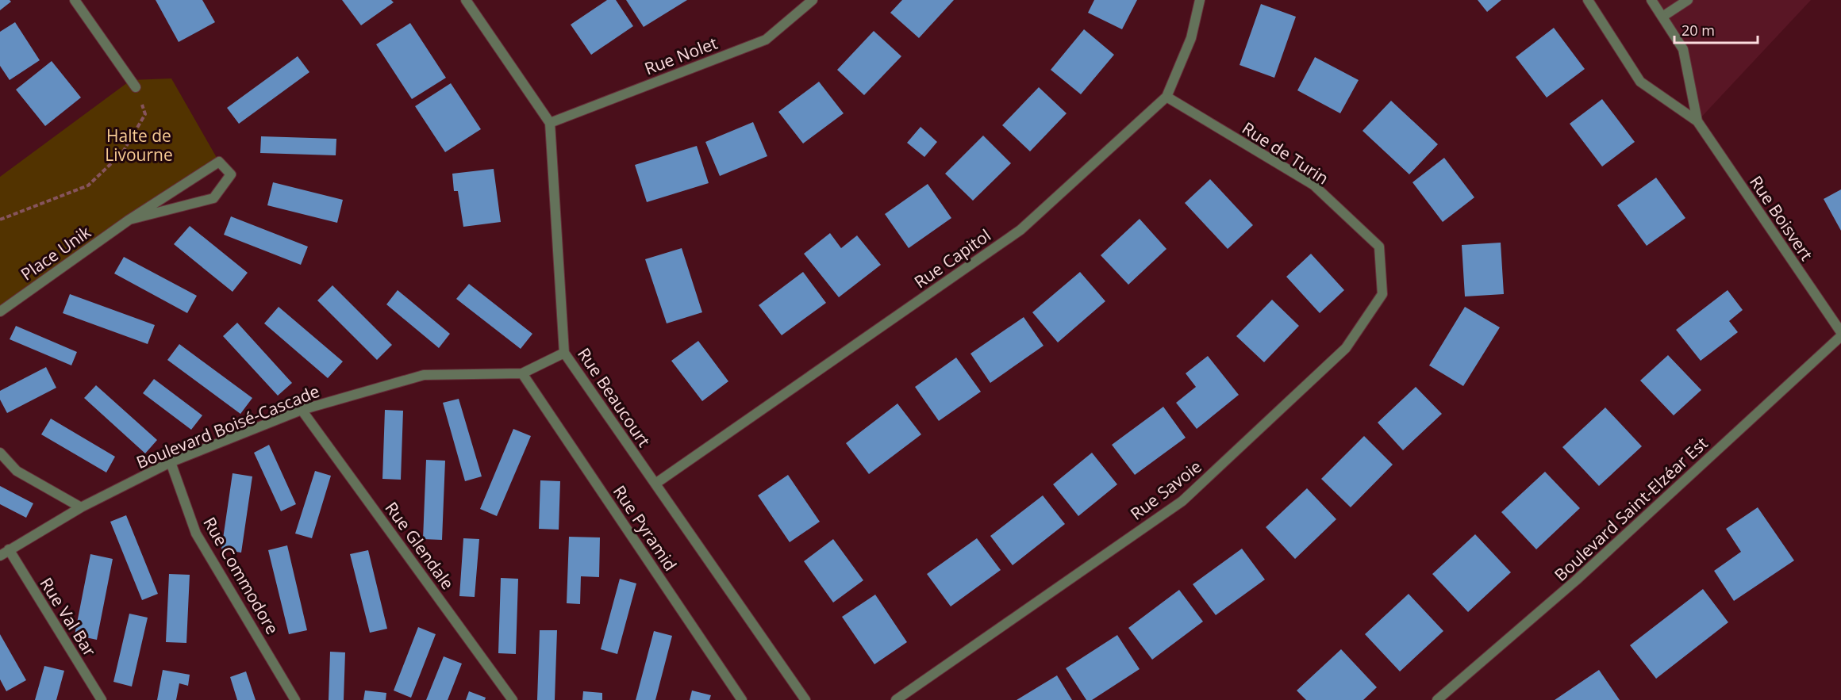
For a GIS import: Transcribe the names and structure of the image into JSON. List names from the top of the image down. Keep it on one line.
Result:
{"streets":{"street":["Rue Nolet","Rue de Turin","Rue Boisvert","Place Unik","Rue Capitol","Rue Beaucourt","Boulevard Boisé-Cascade","Rue Savoie","Boulevard Saint-Elzéar Est","Rue Pyramid","Rue Glendale","Rue Commodore","Rue Val Bar"]},"crossings":[["Rue Nolet","Rue Beaucourt"],["Rue de Turin","Rue Capitol"],["Rue de Turin","Rue Savoie"],["Rue Capitol","Rue Beaucourt"],["Rue Beaucourt","Boulevard Boisé-Cascade"],["Boulevard Boisé-Cascade","Rue Pyramid"],["Boulevard Boisé-Cascade","Rue Glendale"],["Boulevard Boisé-Cascade","Rue Commodore"],["Boulevard Boisé-Cascade","Rue Val Bar"]],"parks":["Halte de Livourne"],"scale_bar":"20 m"}
